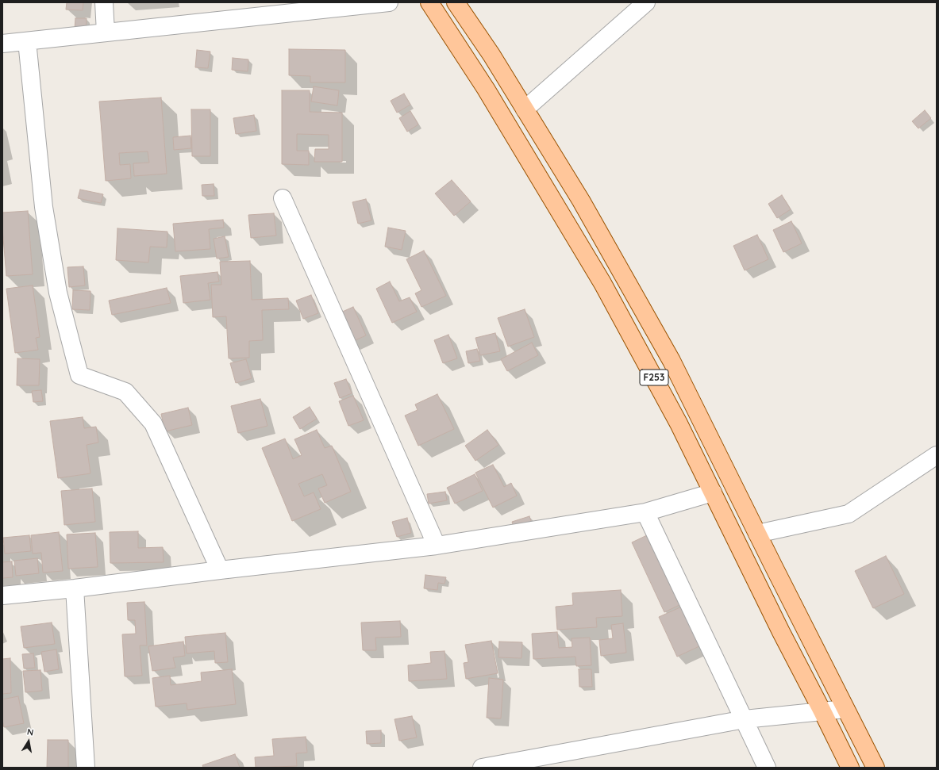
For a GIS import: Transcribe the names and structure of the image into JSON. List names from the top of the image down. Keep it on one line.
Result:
{"streets":{"main road":["F253"]},"north":"top"}
